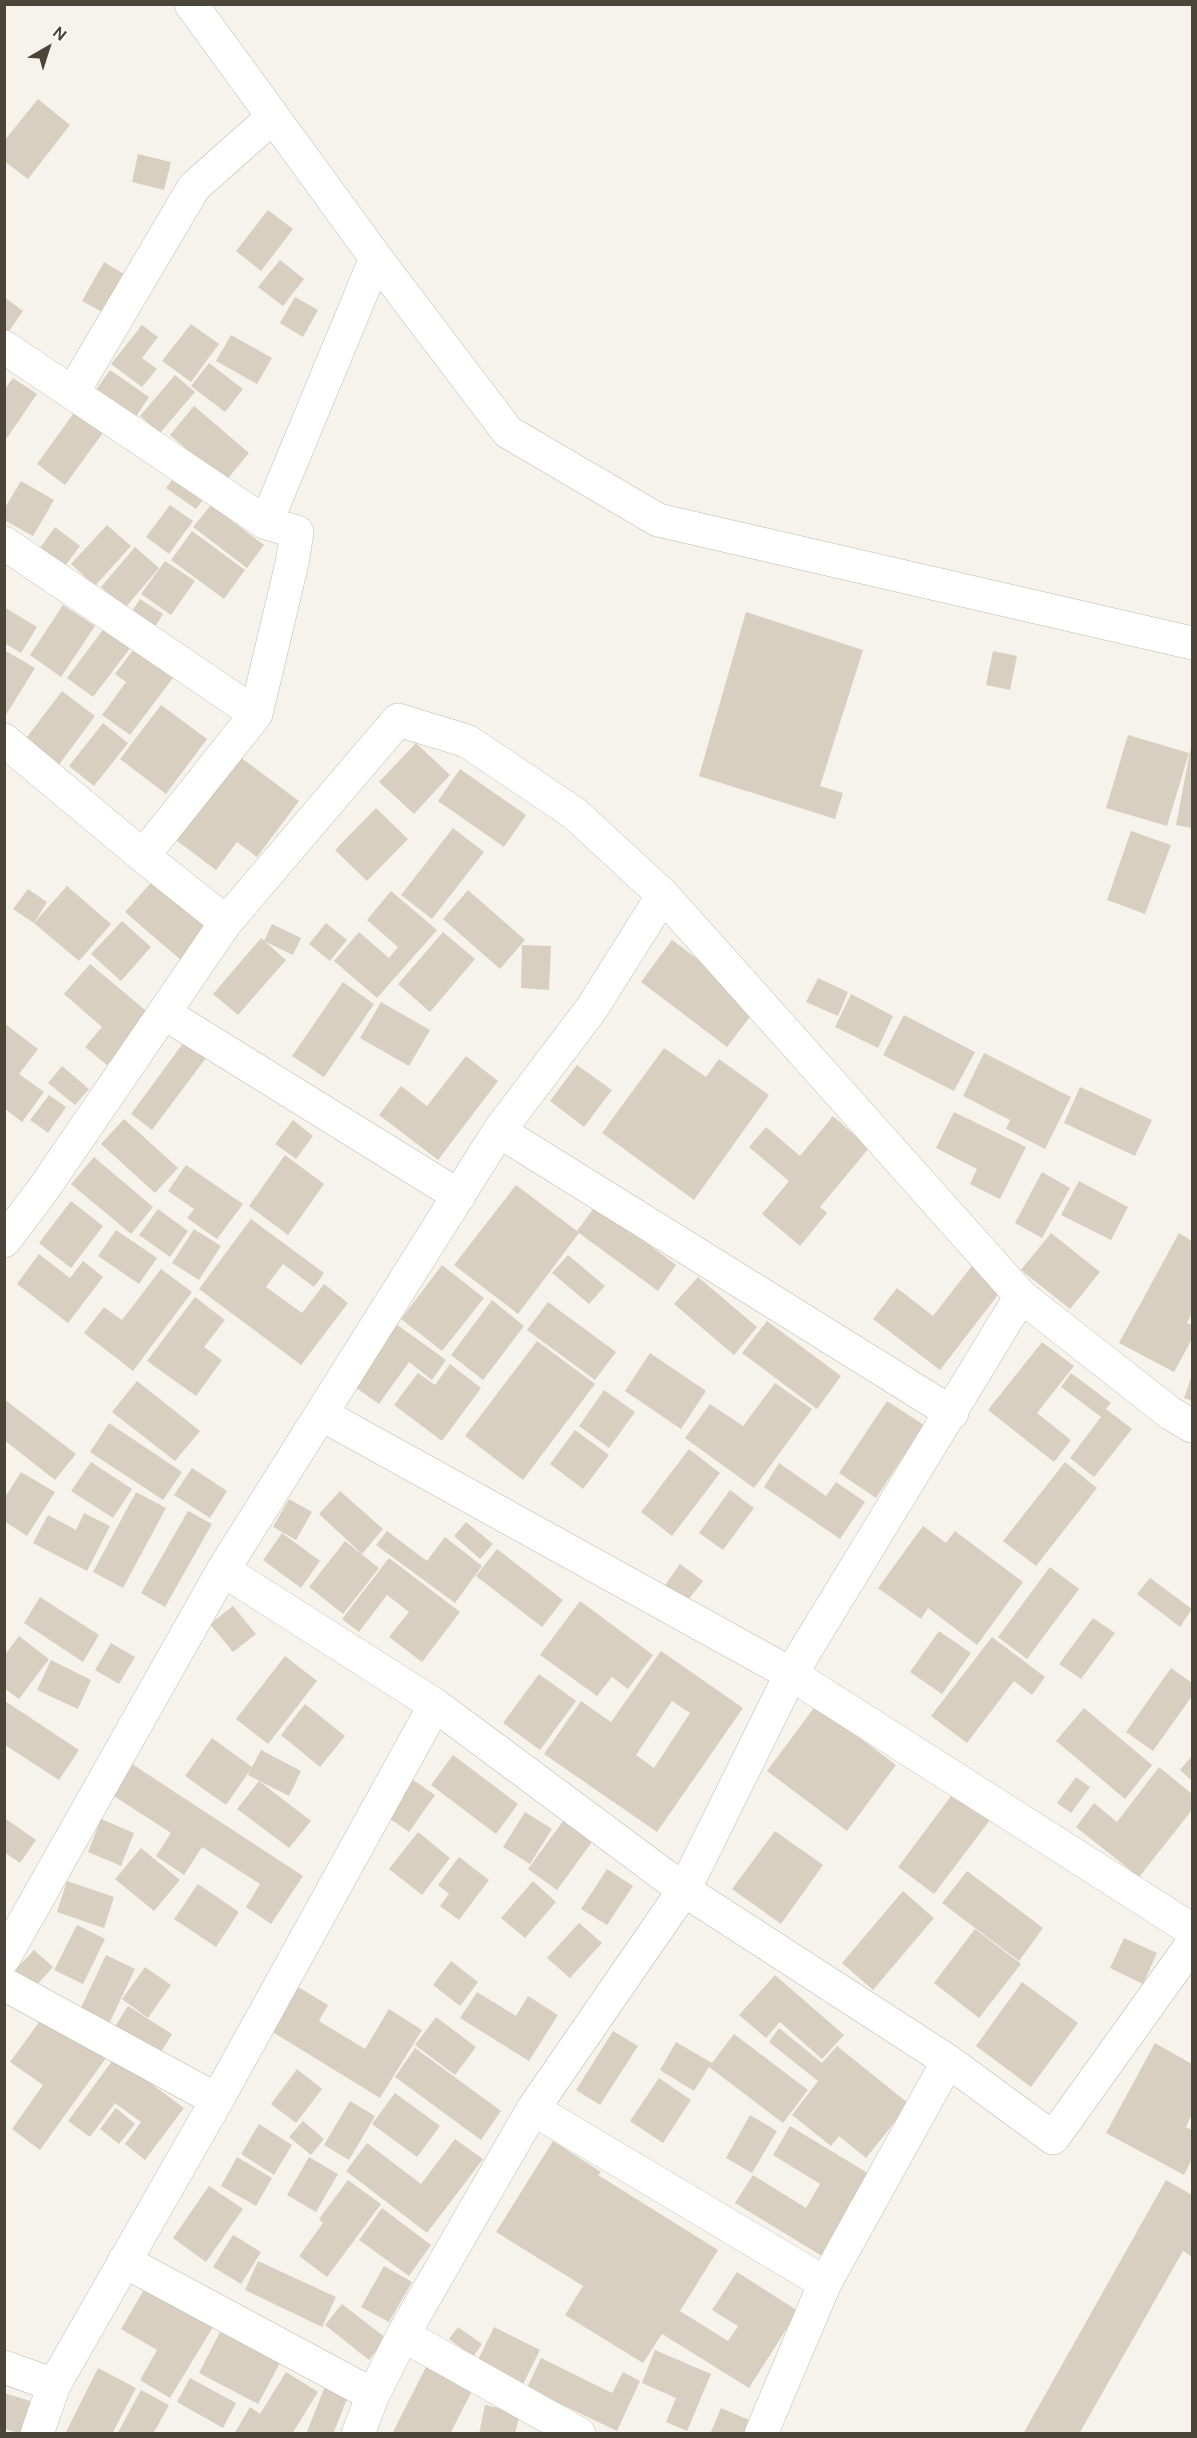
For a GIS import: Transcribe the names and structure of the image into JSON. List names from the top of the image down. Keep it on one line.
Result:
{"north":"top right"}
